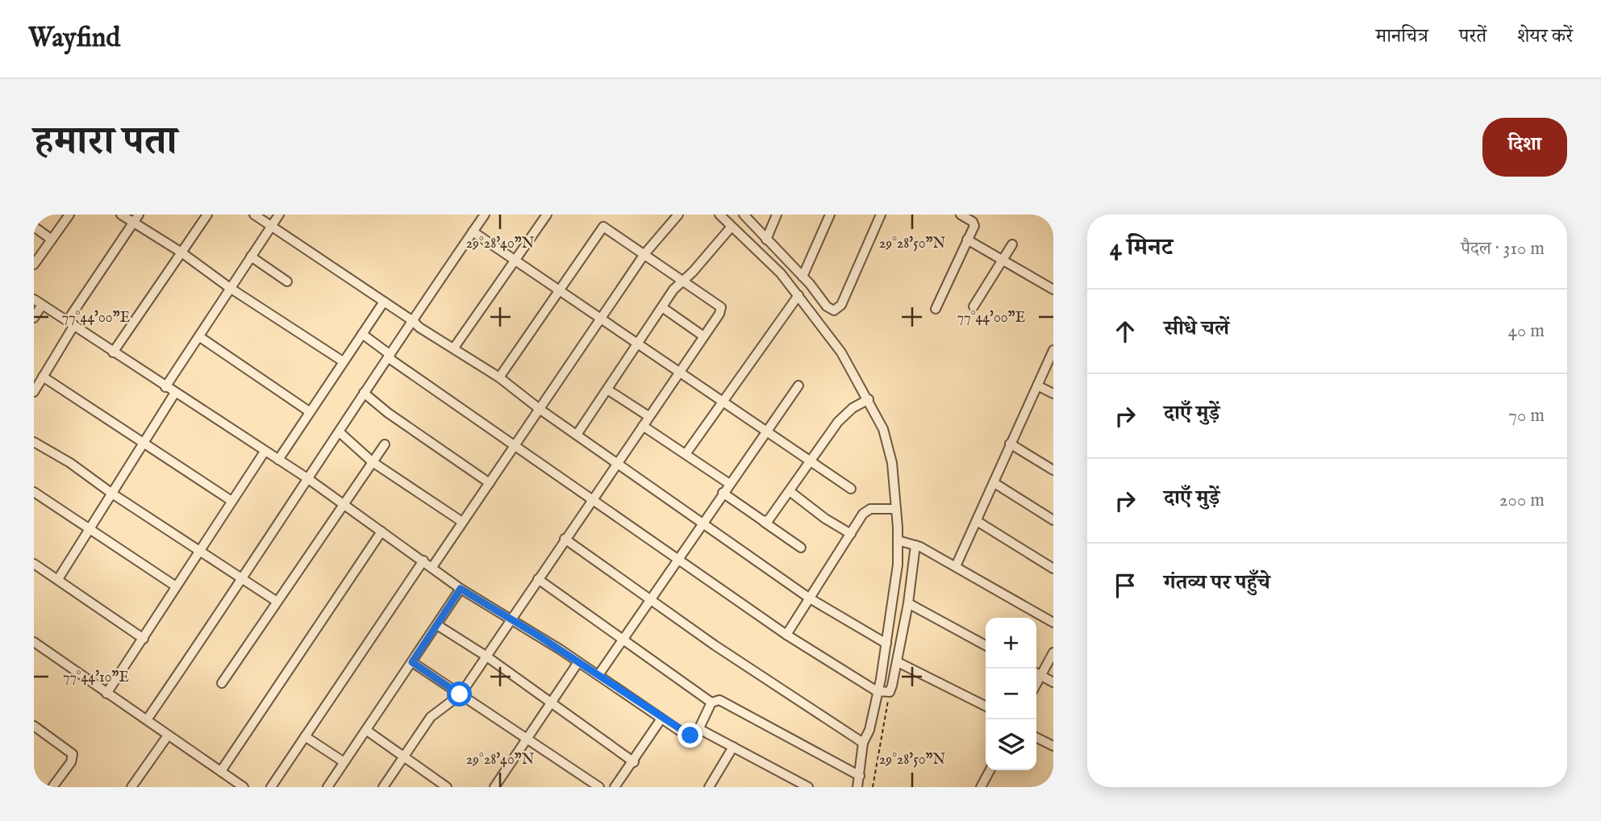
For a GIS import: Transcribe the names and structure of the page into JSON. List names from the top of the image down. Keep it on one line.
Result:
{"page":{"header":"Wayfind","nav":["मानचित्र","परतें","शेयर करें"],"title":"हमारा पता","buttons":"दिशा","heading":["4 मिनट","पैदल · 310 m"],"list":[["सीधे चलें","40 m"],["दाएँ मुड़ें","70 m"],["दाएँ मुड़ें","200 m"],"गंतव्य पर पहुँचे"],"map_buttons":["+","−"]},"coordinates":["29°28'40\"N","29°28'50\"N","77°44'00\"E","77°44'10\"E"]}
